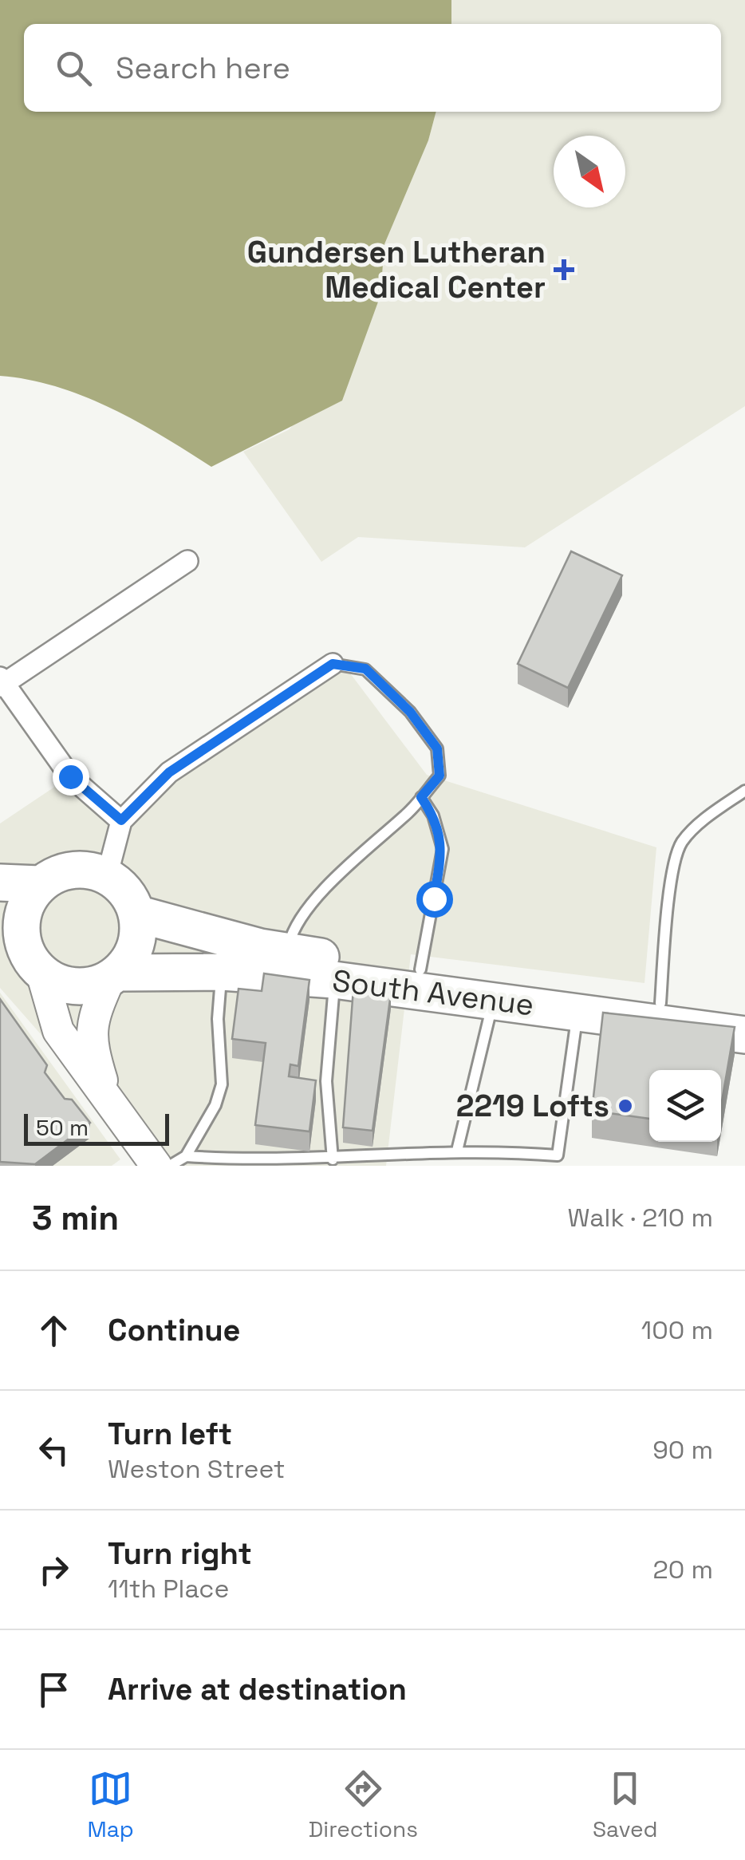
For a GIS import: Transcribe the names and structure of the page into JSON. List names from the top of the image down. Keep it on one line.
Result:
{"streets":{"highway":["South Avenue"]},"places":{"health":["Gundersen Lutheran Medical Center"],"other":["2219 Lofts"]},"scale_bar":"50 m","north":"bottom right","page":{"search":"Search here","scale":"50 m","heading":["3 min","Walk · 210 m"],"list":[["Continue","100 m"],["Turn left","Weston Street","90 m"],["Turn right","11th Place","20 m"],"Arrive at destination"],"nav":["Map","Directions","Saved"]}}
